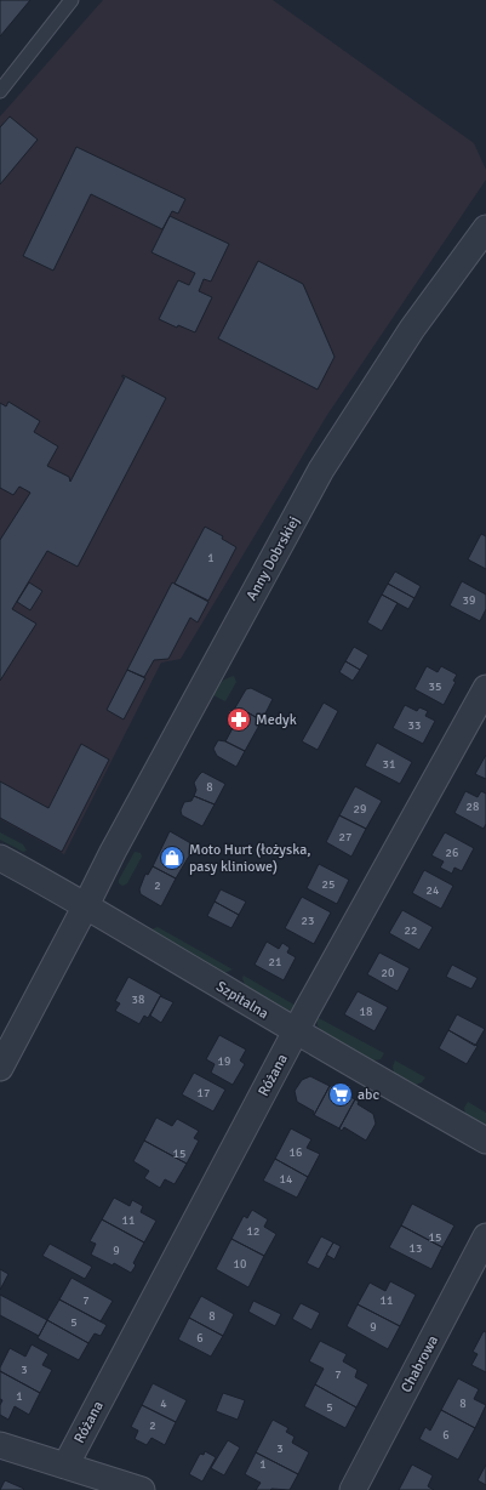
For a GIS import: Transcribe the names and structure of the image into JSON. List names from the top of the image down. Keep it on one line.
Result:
{"streets":{"street":["Anny Dobrskiej","Szpitalna","Różana","Chabrowa"]},"crossings":[["Anny Dobrskiej","Szpitalna"],["Szpitalna","Różana"]],"places":{"pharmacy":["Medyk"],"shop":["Moto Hurt (łożyska, pasy kliniowe)"],"supermarket":["abc"]},"house_numbers":["1","39","35","33","31","8","28","29","27","26","25","2","24","23","22","21","20","38","18","19","17","16","15","14","11","12","15","13","9","10","7","11","8","5","9","6","3","7","1","4","8","5","2","6","3","1"]}
